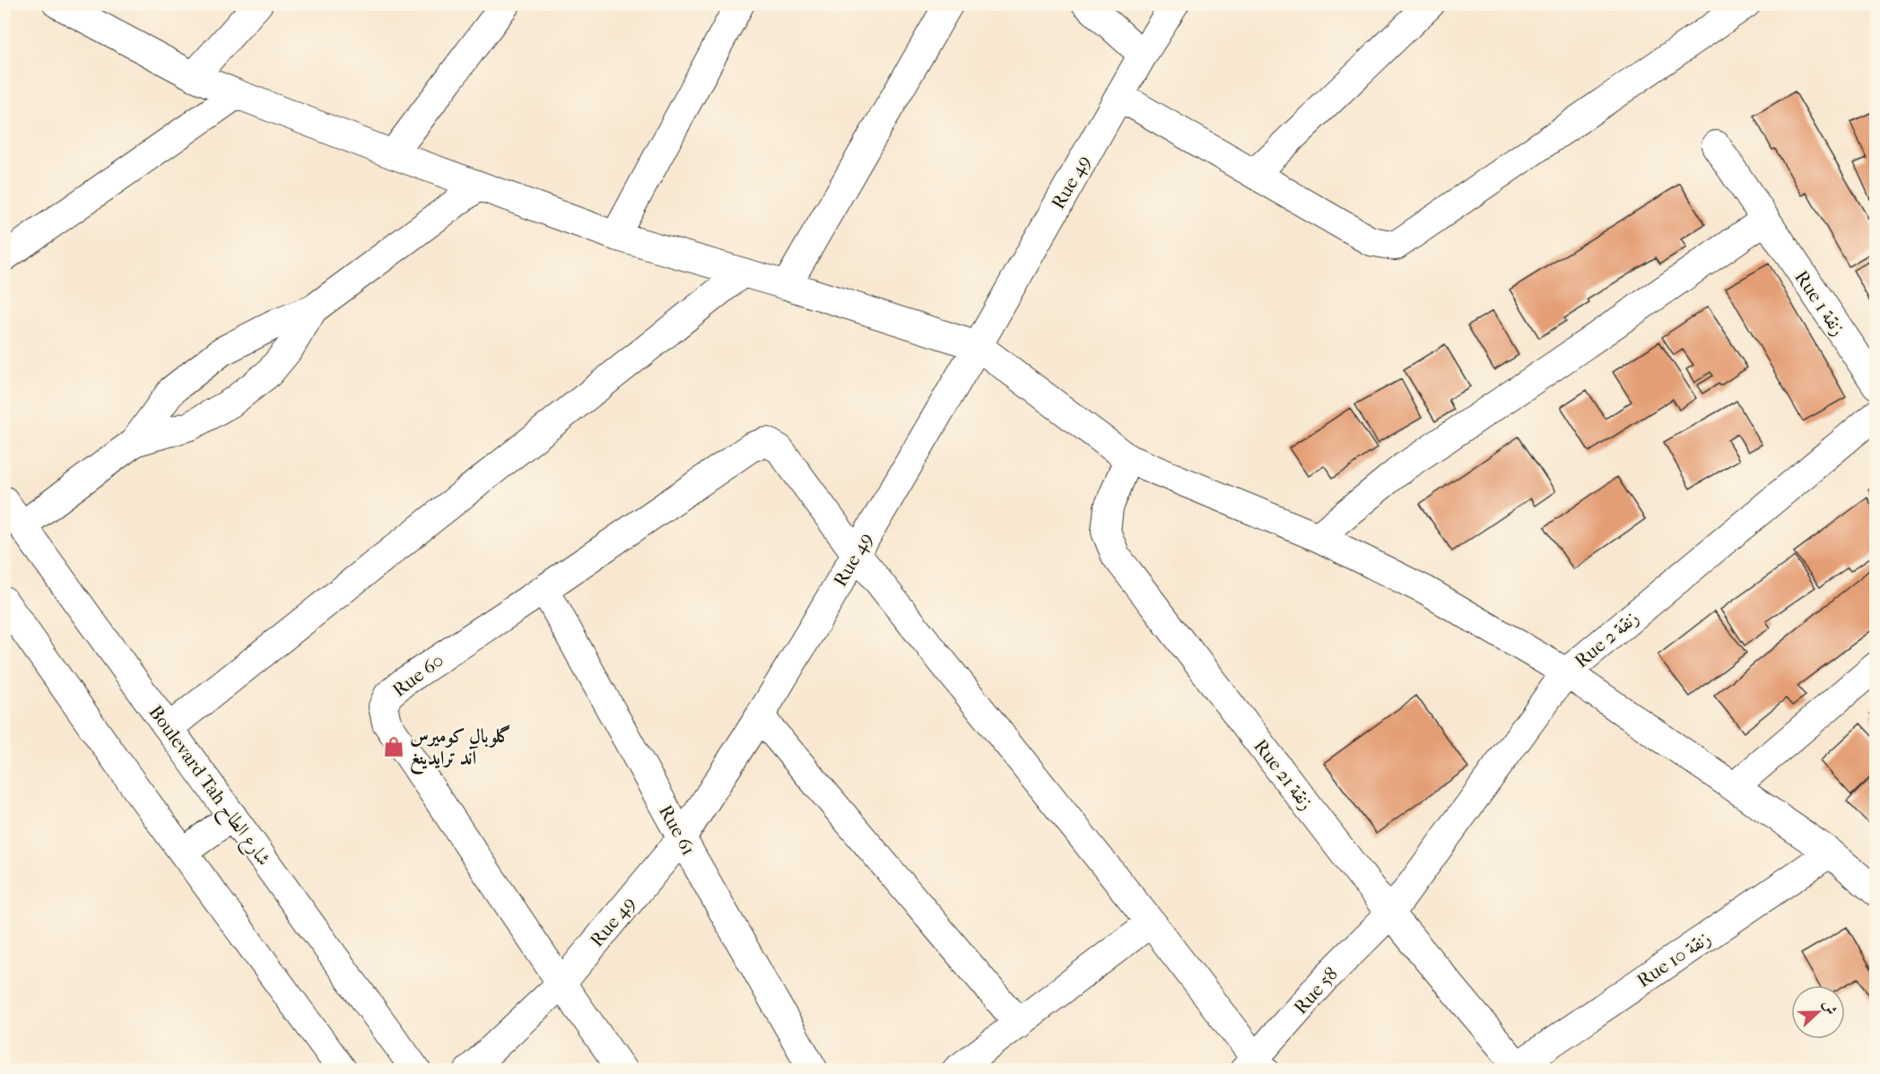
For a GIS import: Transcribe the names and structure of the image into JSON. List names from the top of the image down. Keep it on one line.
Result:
{"streets":{"street":["Rue 49","Rue 1 زنقة","Rue 2 زنقة","Rue 60","Rue 21 زنقة","Boulevard Tah شارع الطاح","Rue 61","Rue 10 زنقة","Rue 58"]},"crossings":[["Rue 49","Rue 60"],["Rue 49","Rue 61"],["Rue 2 زنقة","Rue 21 زنقة"],["Rue 2 زنقة","Rue 58"],["Rue 60","Rue 61"],["Rue 21 زنقة","Rue 10 زنقة"],["Rue 21 زنقة","Rue 58"]],"places":{"shop":["گلوبال كوميرس آند ترايدينغ"]},"north":"right"}
